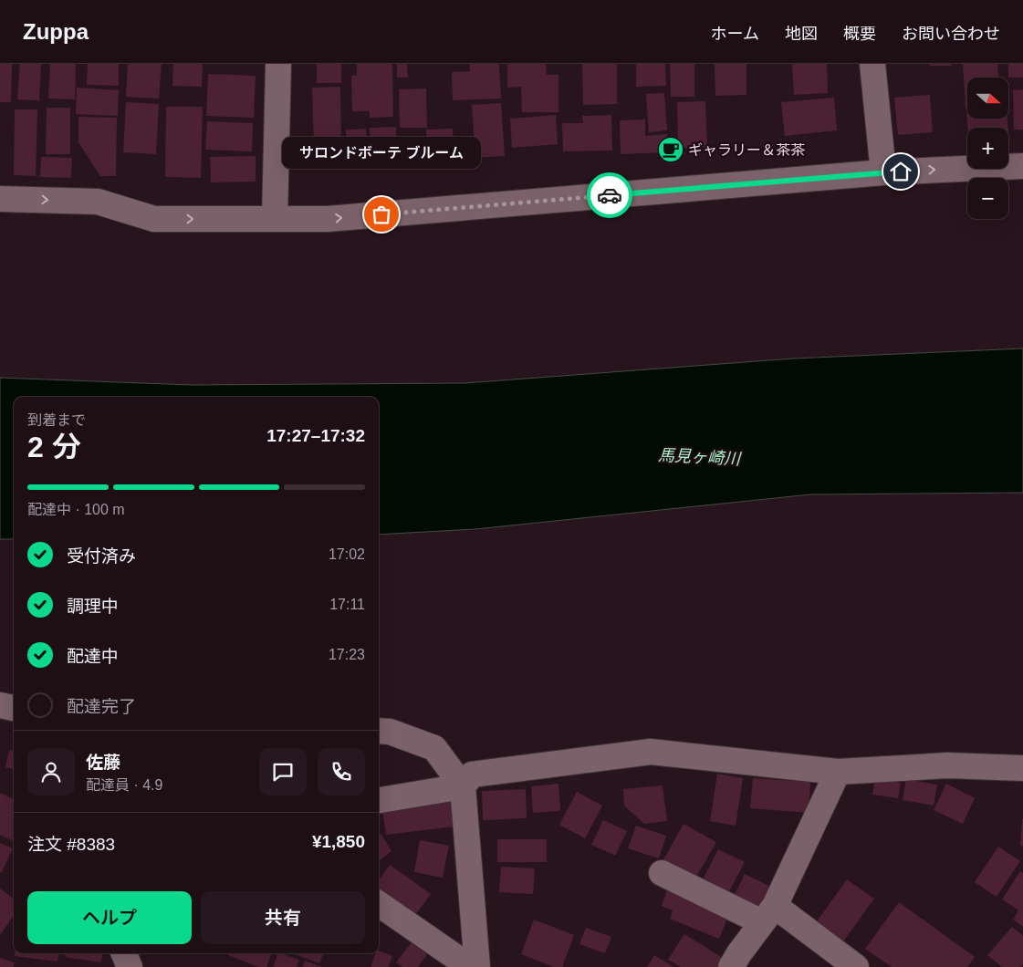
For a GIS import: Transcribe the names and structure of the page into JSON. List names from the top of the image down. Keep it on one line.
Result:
{"water":["馬見ヶ崎川"],"places":{"cafe":["ギャラリー＆茶茶"],"other":["サロンドボーテ ブルーム"]},"north":"right","page":{"header":"Zuppa","nav":["ホーム","地図","概要","お問い合わせ"],"map_buttons":["+","−"],"bubble":"サロンドボーテ ブルーム","heading":["2 分","到着まで","17:27–17:32"],"panel":["佐藤","配達員 · 4.9","注文 #8383","¥1,850"],"bar":"配達中 · 100 m","list":[["受付済み","17:02"],["調理中","17:11"],["配達中","17:23"],"配達完了"],"buttons":["ヘルプ","共有"]}}
